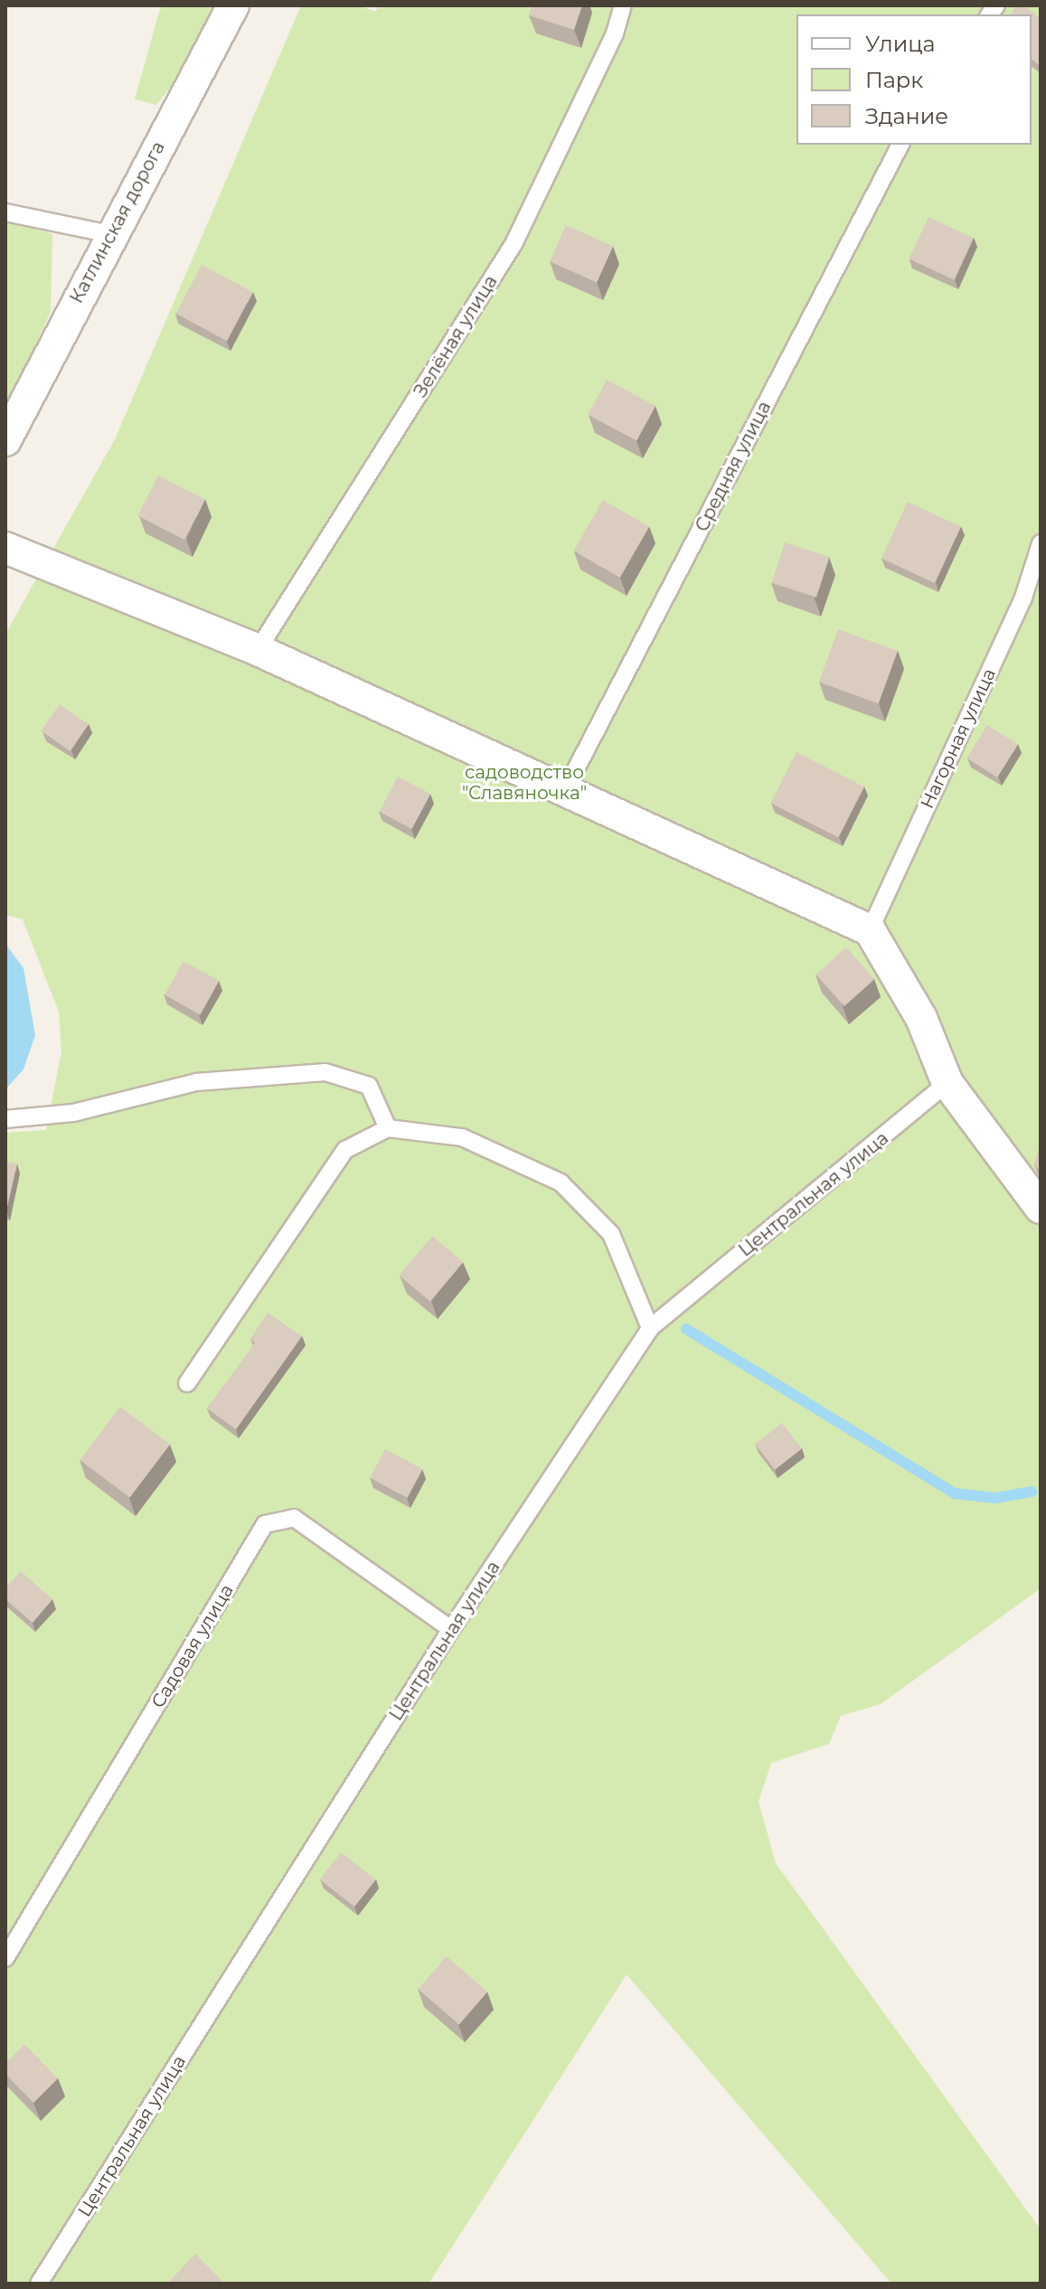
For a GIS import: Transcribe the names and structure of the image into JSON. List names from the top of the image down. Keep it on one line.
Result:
{"streets":{"street":["Катлинская дорога"],"lane":["Зелёная улица","Средняя улица","Нагорная улица","Центральная улица","Садовая улица"]},"crossings":[["Центральная улица","Садовая улица"]],"parks":["садоводство \"Славяночка\""],"legend":["Улица","Парк","Здание"]}
